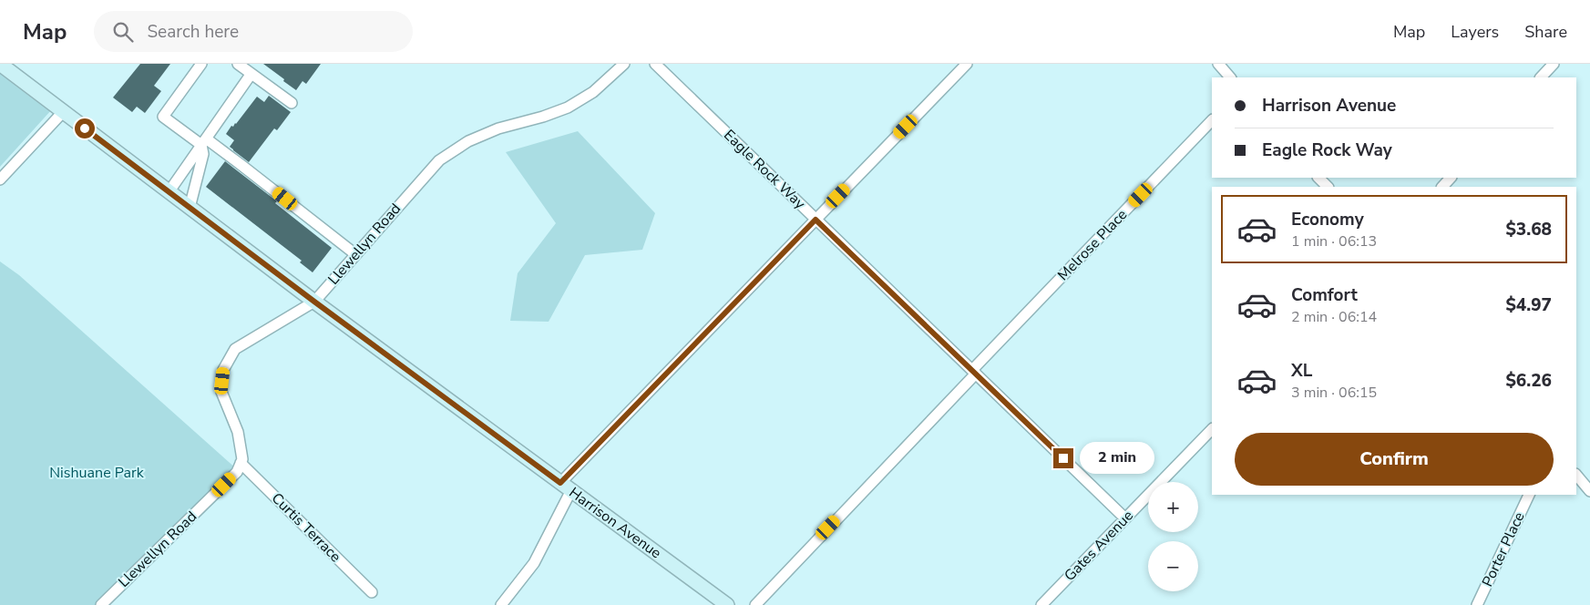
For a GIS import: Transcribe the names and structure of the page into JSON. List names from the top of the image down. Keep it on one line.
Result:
{"streets":{"street":["Eagle Rock Way","Llewellyn Road","Melrose Place","Harrison Avenue","Curtis Terrace","Gates Avenue","Porter Place"]},"crossings":[["Eagle Rock Way","Melrose Place"],["Eagle Rock Way","Gates Avenue"],["Llewellyn Road","Harrison Avenue"],["Llewellyn Road","Curtis Terrace"]],"parks":["Nishuane Park"],"page":{"header":"Map","search":"Search here","nav":["Map","Layers","Share"],"banner":["Harrison Avenue","Eagle Rock Way"],"list":[{"name":"Economy","note":"1 min · 06:13","value":"$3.68"},{"name":"Comfort","note":"2 min · 06:14","value":"$4.97"},{"name":"XL","note":"3 min · 06:15","value":"$6.26"}],"buttons":"Confirm","bubble":"2 min","map_buttons":["+","−"]}}
